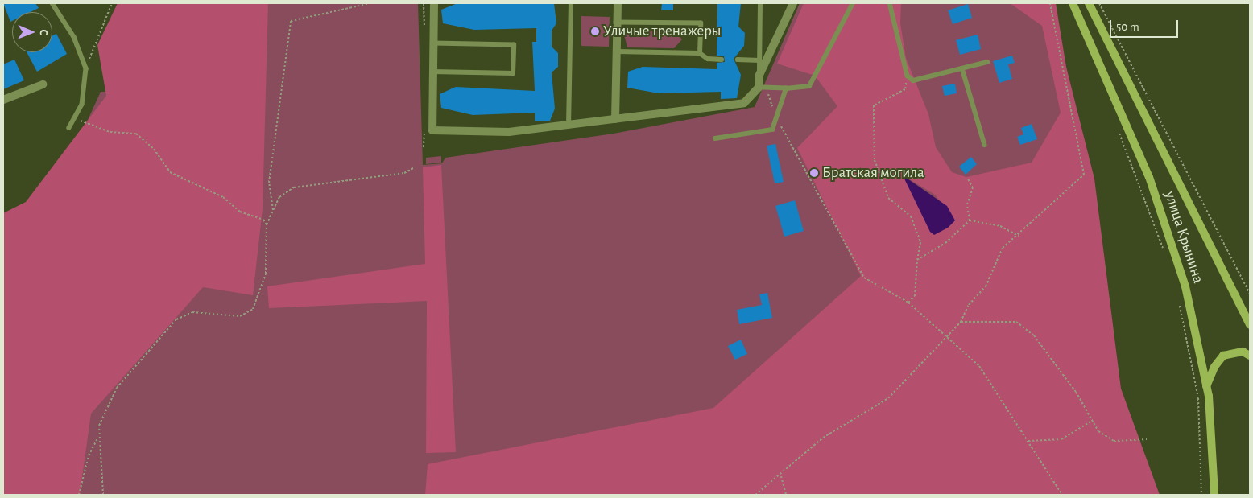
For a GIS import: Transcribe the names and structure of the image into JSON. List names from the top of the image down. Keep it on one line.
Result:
{"streets":{"main road":["улица Крынина"]},"places":["Уличые тренажеры","Братская могила"],"scale_bar":"50 m","north":"right"}
